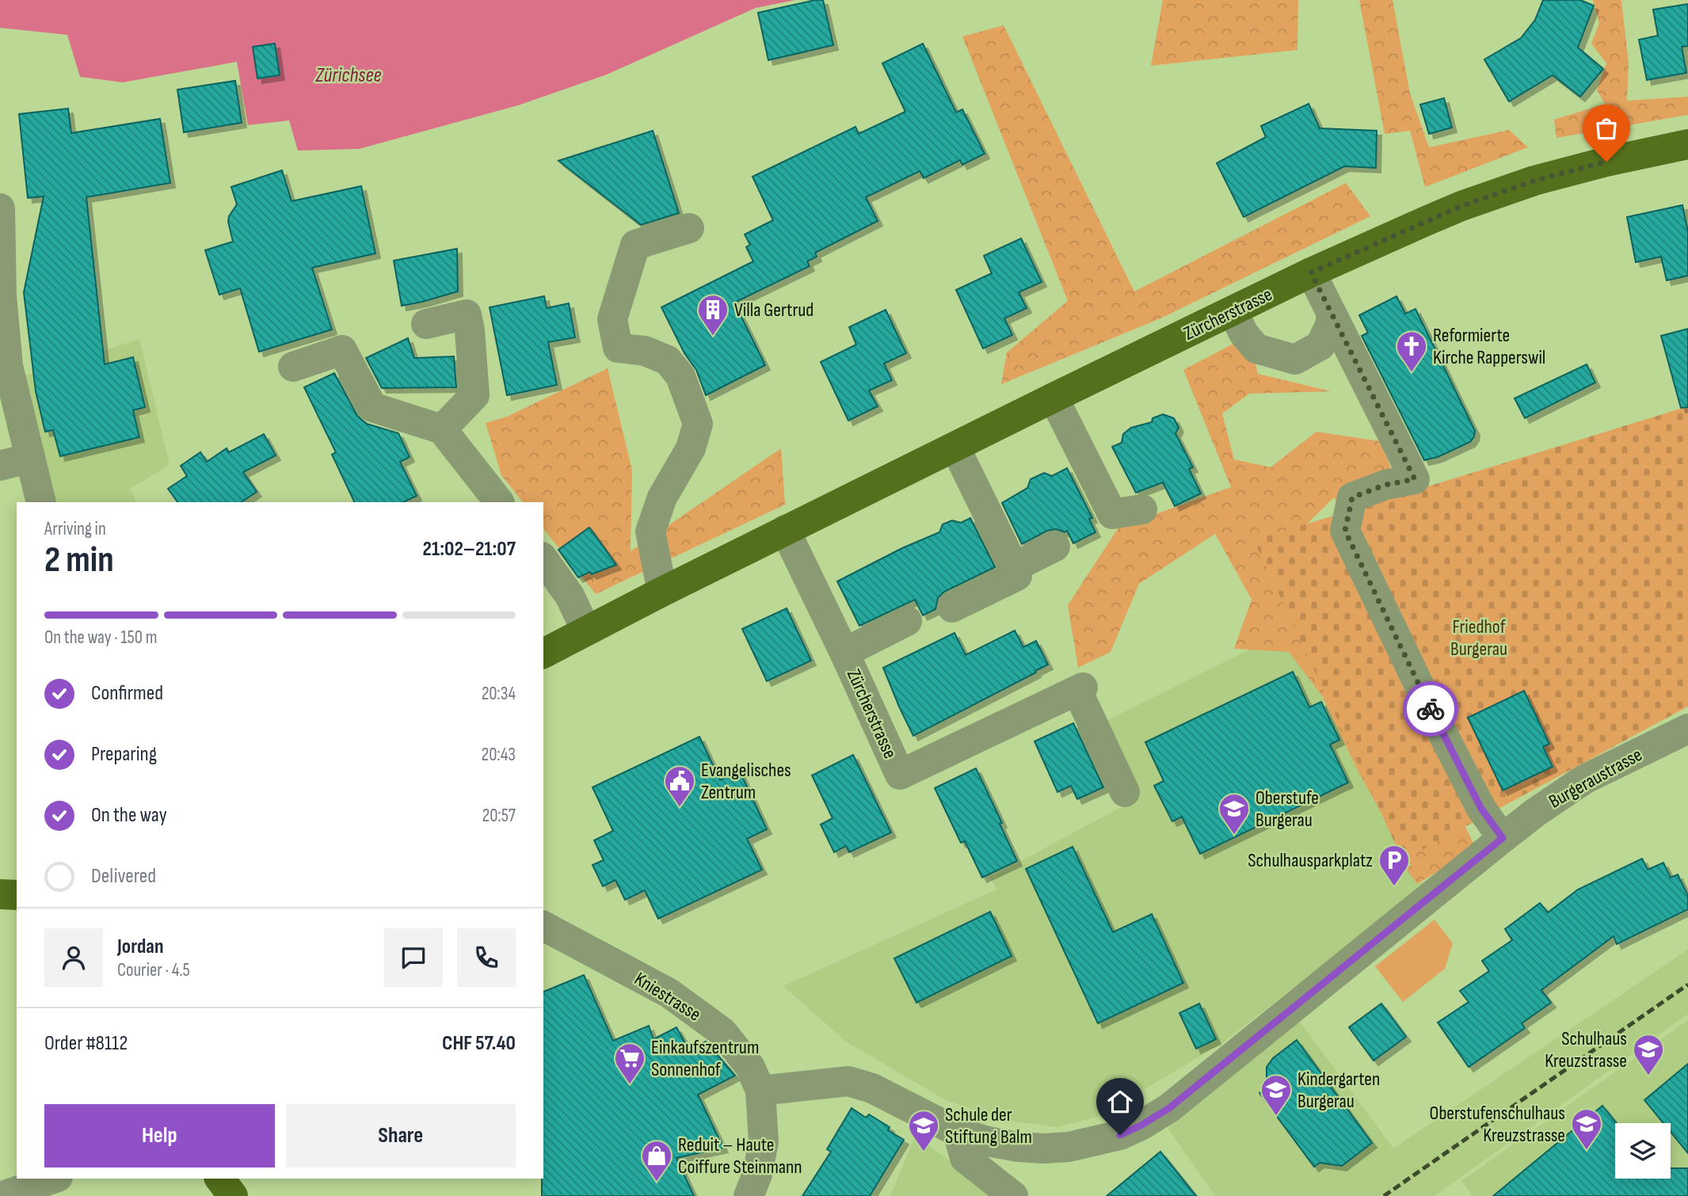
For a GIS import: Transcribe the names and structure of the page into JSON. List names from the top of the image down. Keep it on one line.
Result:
{"streets":{"main road":["Zürcherstrasse"],"street":["Burgeraustrasse","Kniestrasse"]},"crossings":[["Burgeraustrasse","Kniestrasse"]],"water":["Zürichsee"],"parks":["Friedhof Burgerau"],"places":{"building":["Villa Gertrud"],"church":["Reformierte Kirche Rapperswil"],"public building":["Evangelisches Zentrum"],"school or university":["Oberstufe Burgerau","Schulhaus Kreuzstrasse","Kindergarten Burgerau","Oberstufenschulhaus Kreuzstrasse","Schule der Stiftung Balm"],"parking":["Schulhausparkplatz"],"supermarket":["Einkaufszentrum Sonnenhof"],"shop":["Reduit – Haute Coiffure Steinmann"]},"page":{"heading":["2 min","Arriving in","21:02–21:07"],"panel":["Jordan","Courier · 4.5","Order #8112","CHF 57.40"],"bar":"On the way · 150 m","list":[["Confirmed","20:34"],["Preparing","20:43"],["On the way","20:57"],"Delivered"],"buttons":["Help","Share"]}}
